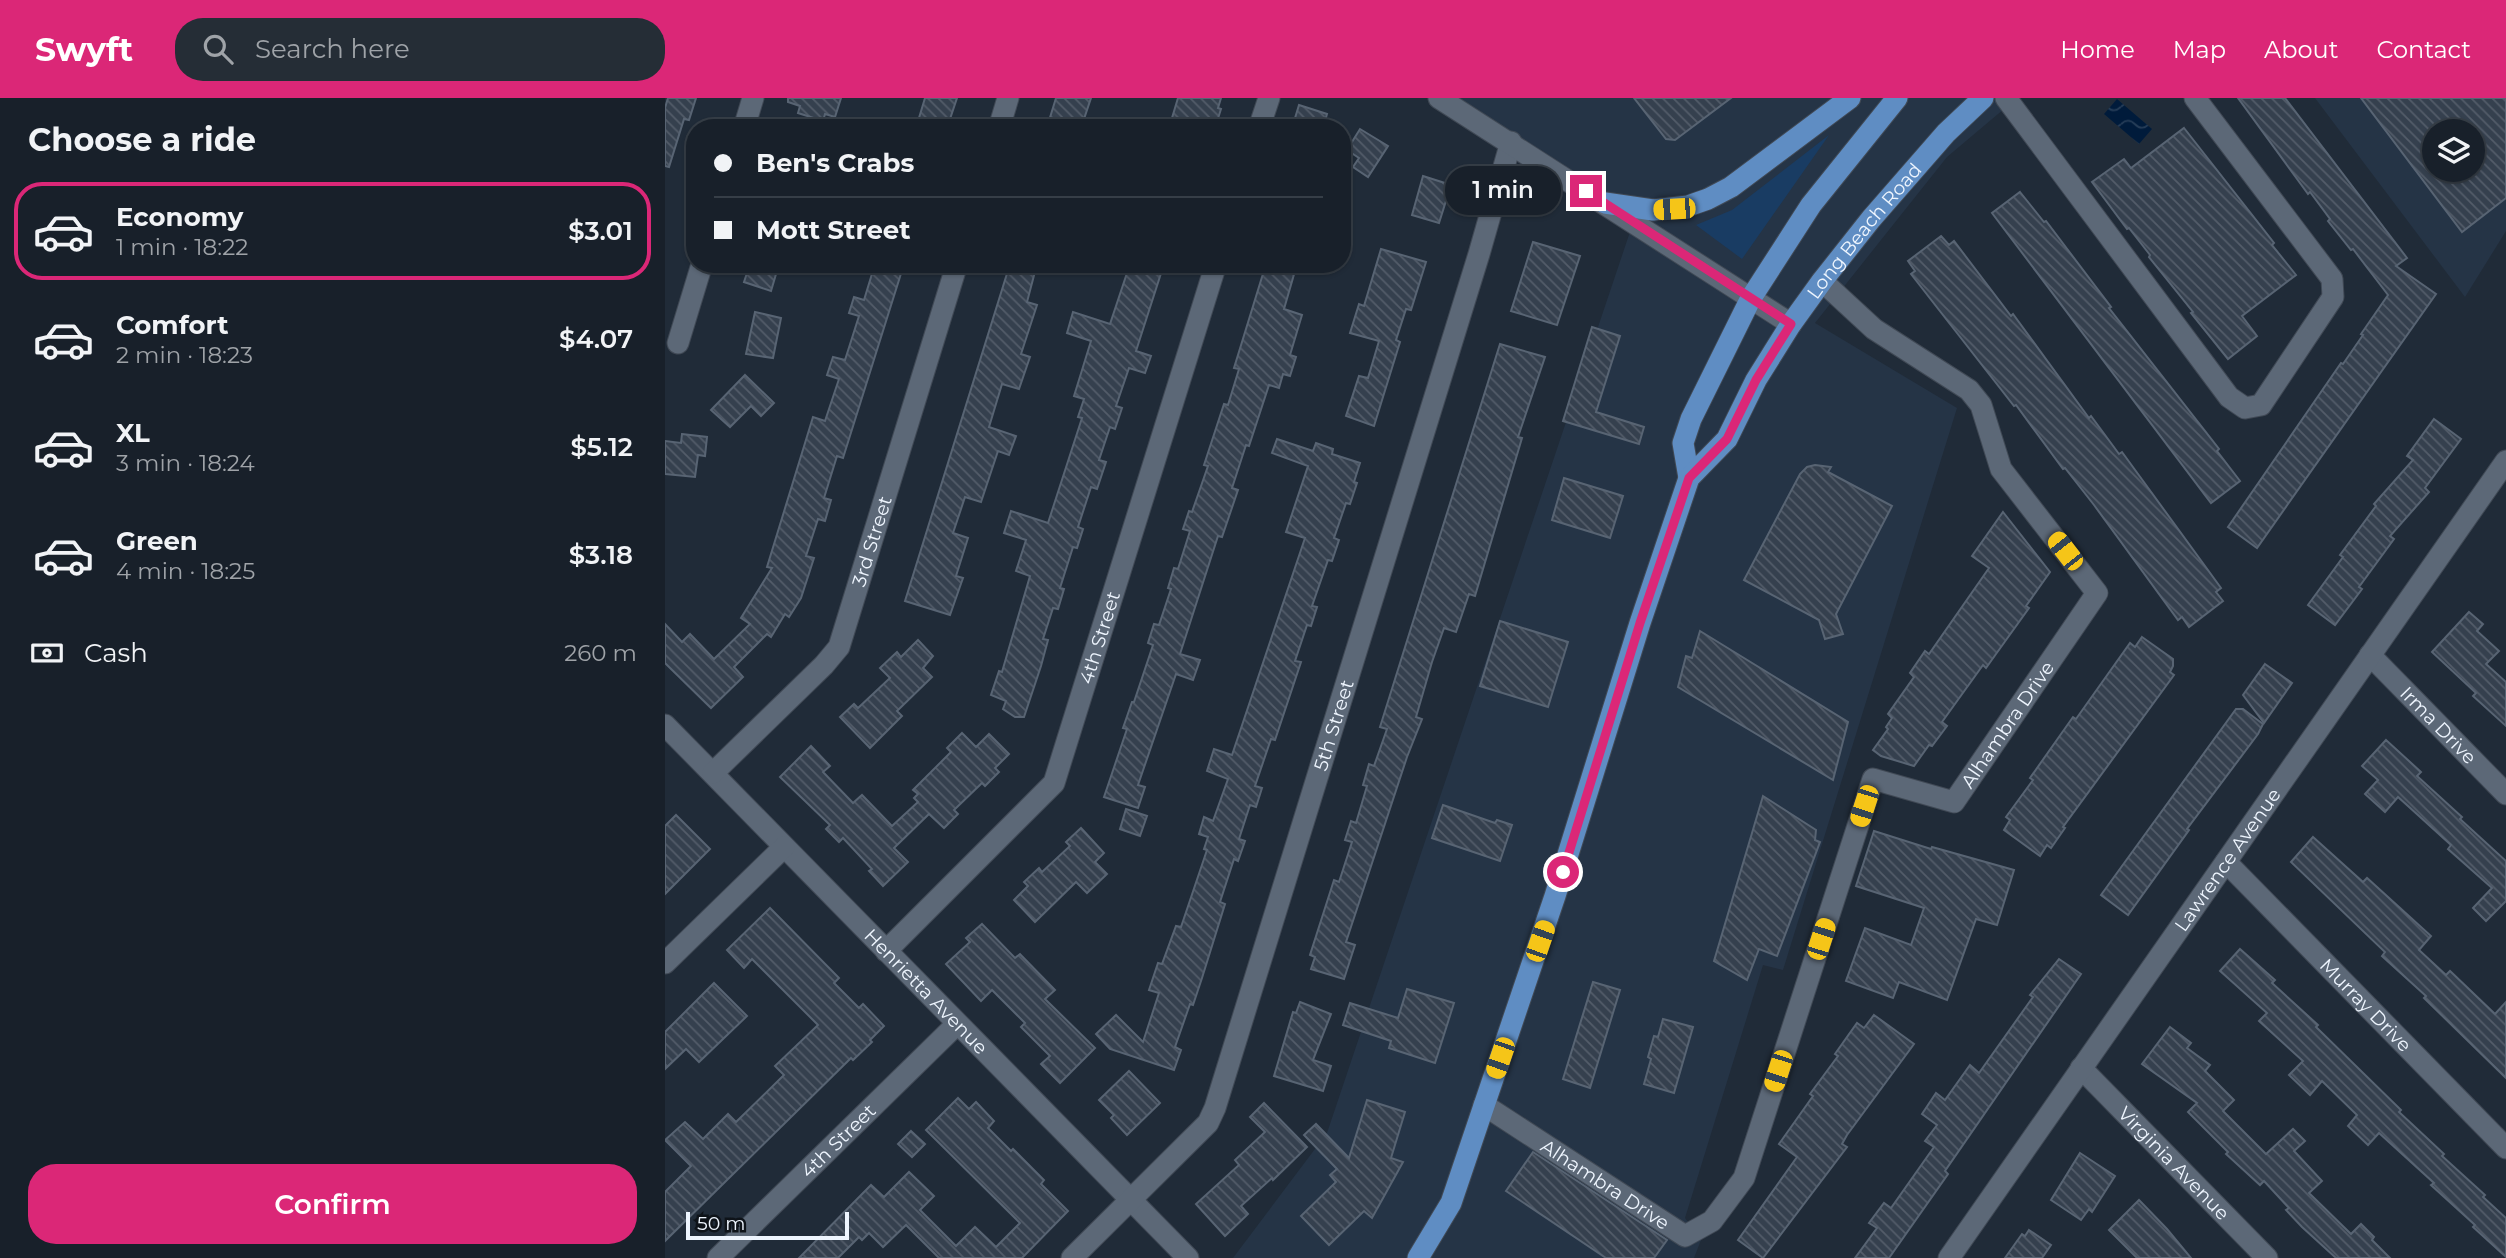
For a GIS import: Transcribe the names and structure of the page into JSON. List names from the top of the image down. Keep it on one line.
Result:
{"streets":{"main road":["Long Beach Road"],"street":["3rd Street","4th Street","5th Street","Alhambra Drive","Irma Drive","Lawrence Avenue","Henrietta Avenue","Murray Drive","Virginia Avenue"]},"crossings":[["Long Beach Road","Alhambra Drive"],["3rd Street","Henrietta Avenue"],["4th Street","Henrietta Avenue"],["5th Street","Henrietta Avenue"],["Irma Drive","Lawrence Avenue"],["Lawrence Avenue","Murray Drive"],["Lawrence Avenue","Virginia Avenue"]],"scale_bar":"50 m","page":{"header":"Swyft","search":"Search here","nav":["Home","Map","About","Contact"],"heading":"Choose a ride","banner":["Ben's Crabs","Mott Street"],"bubble":"1 min","list":[{"name":"Economy","note":"1 min · 18:22","value":"$3.01"},{"name":"Comfort","note":"2 min · 18:23","value":"$4.07"},{"name":"XL","note":"3 min · 18:24","value":"$5.12"},{"name":"Green","note":"4 min · 18:25","value":"$3.18"}],"pay":["Cash","260 m"],"buttons":"Confirm","scale":"50 m"}}
